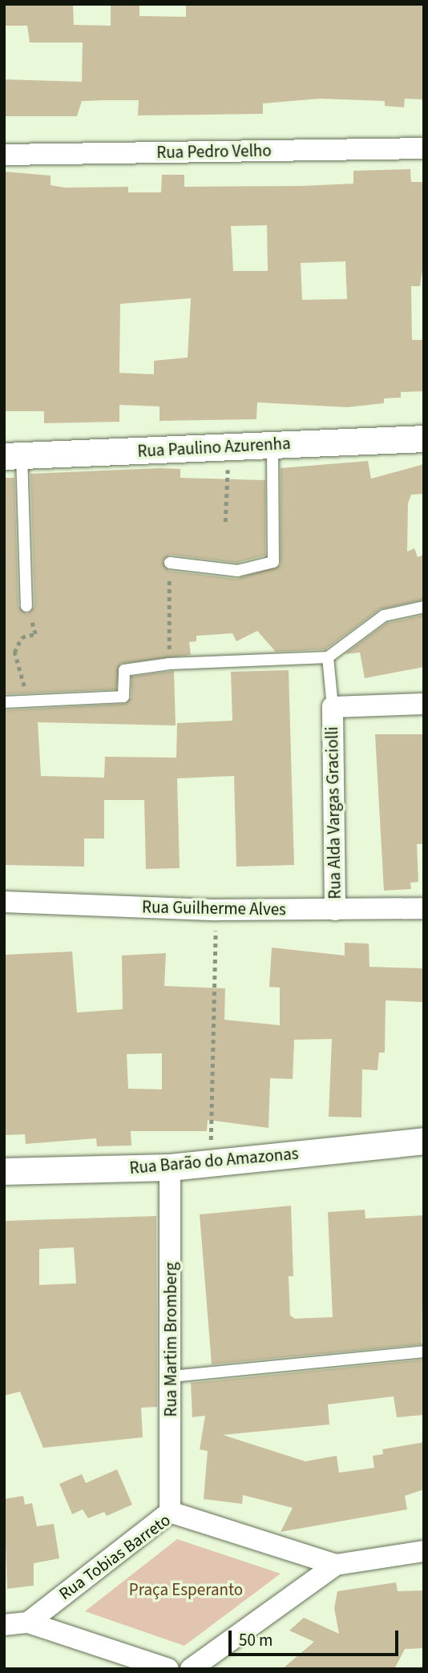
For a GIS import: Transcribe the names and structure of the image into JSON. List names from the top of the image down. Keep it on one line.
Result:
{"streets":{"street":["Rua Pedro Velho","Rua Paulino Azurenha","Rua Alda Vargas Graciolli","Rua Guilherme Alves","Rua Barão do Amazonas","Rua Martim Bromberg","Rua Tobias Barreto"]},"crossings":[["Rua Alda Vargas Graciolli","Rua Guilherme Alves"],["Rua Barão do Amazonas","Rua Martim Bromberg"],["Rua Martim Bromberg","Rua Tobias Barreto"]],"parks":["Praça Esperanto"],"scale_bar":"50 m"}
